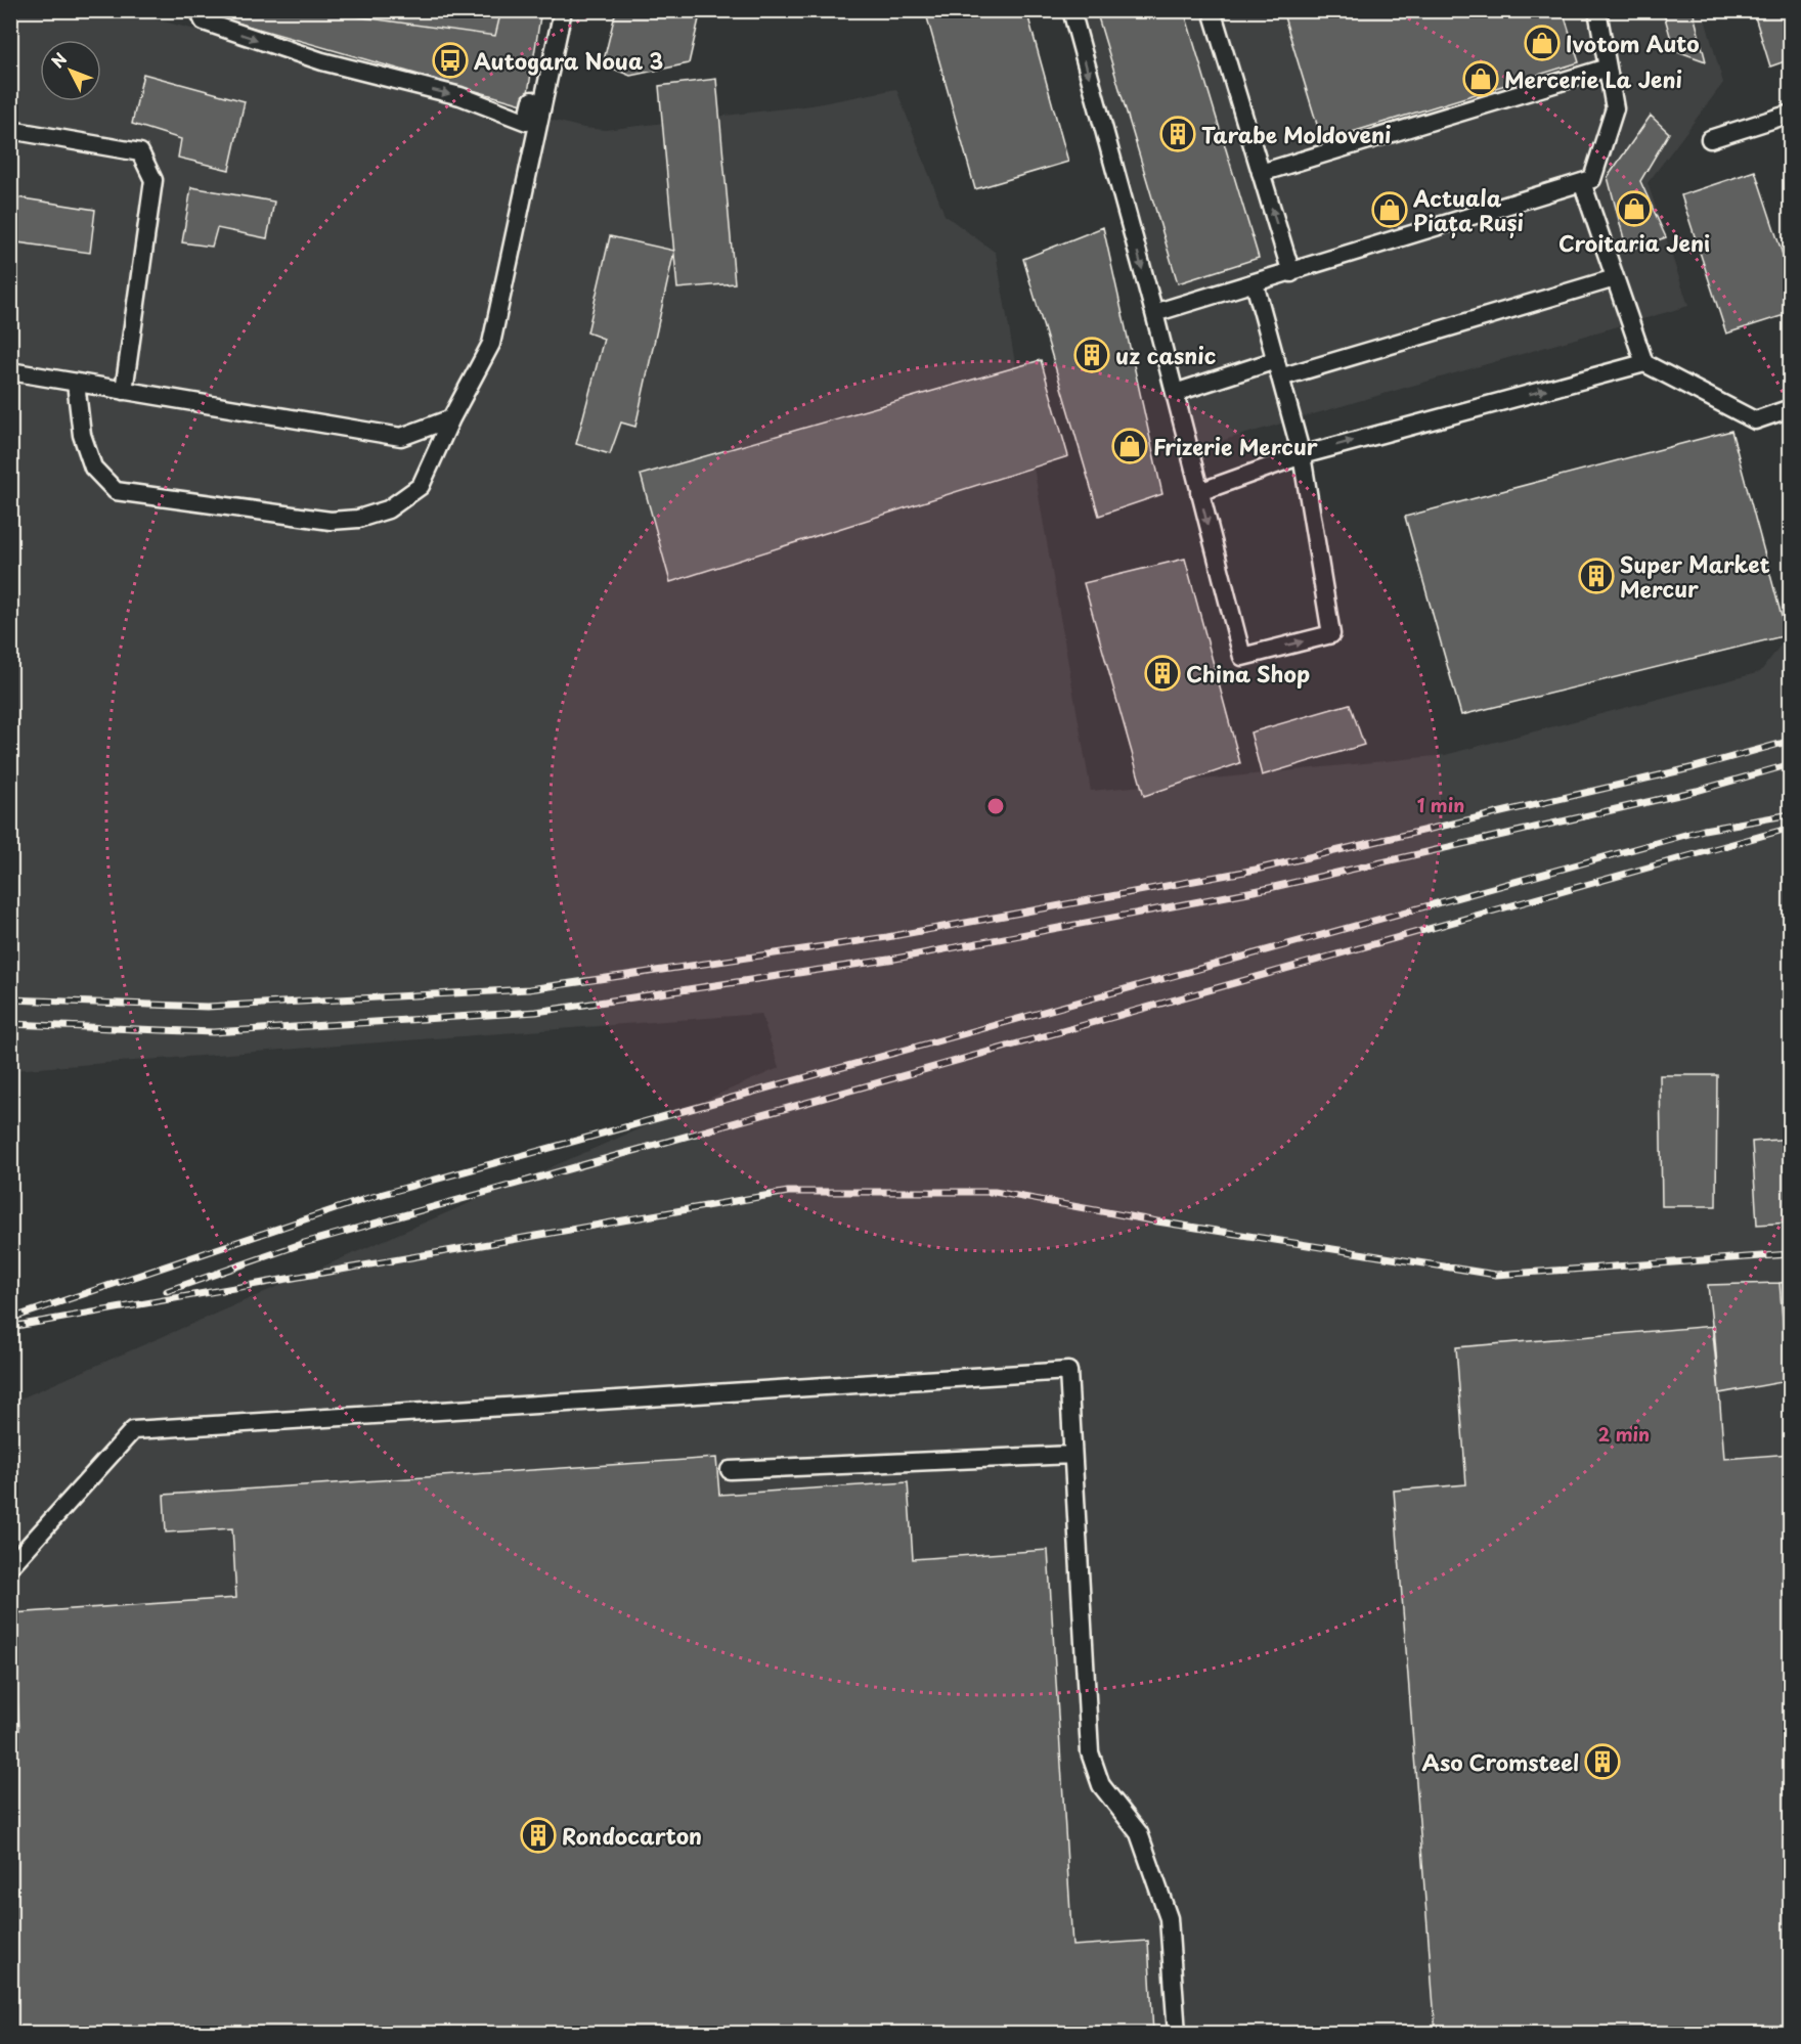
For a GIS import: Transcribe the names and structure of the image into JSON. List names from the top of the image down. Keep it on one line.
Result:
{"places":{"shop":["Ivotom Auto","Mercerie La Jeni","Croitaria Jeni","Actuala Piața Ruși","Frizerie Mercur"],"bus stop":["Autogara Noua 3"],"building":["Tarabe Moldoveni","uz casnic","Super Market Mercur","China Shop","Aso Cromsteel","Rondocarton"]},"north":"top left","rings":["1 min","2 min"]}
